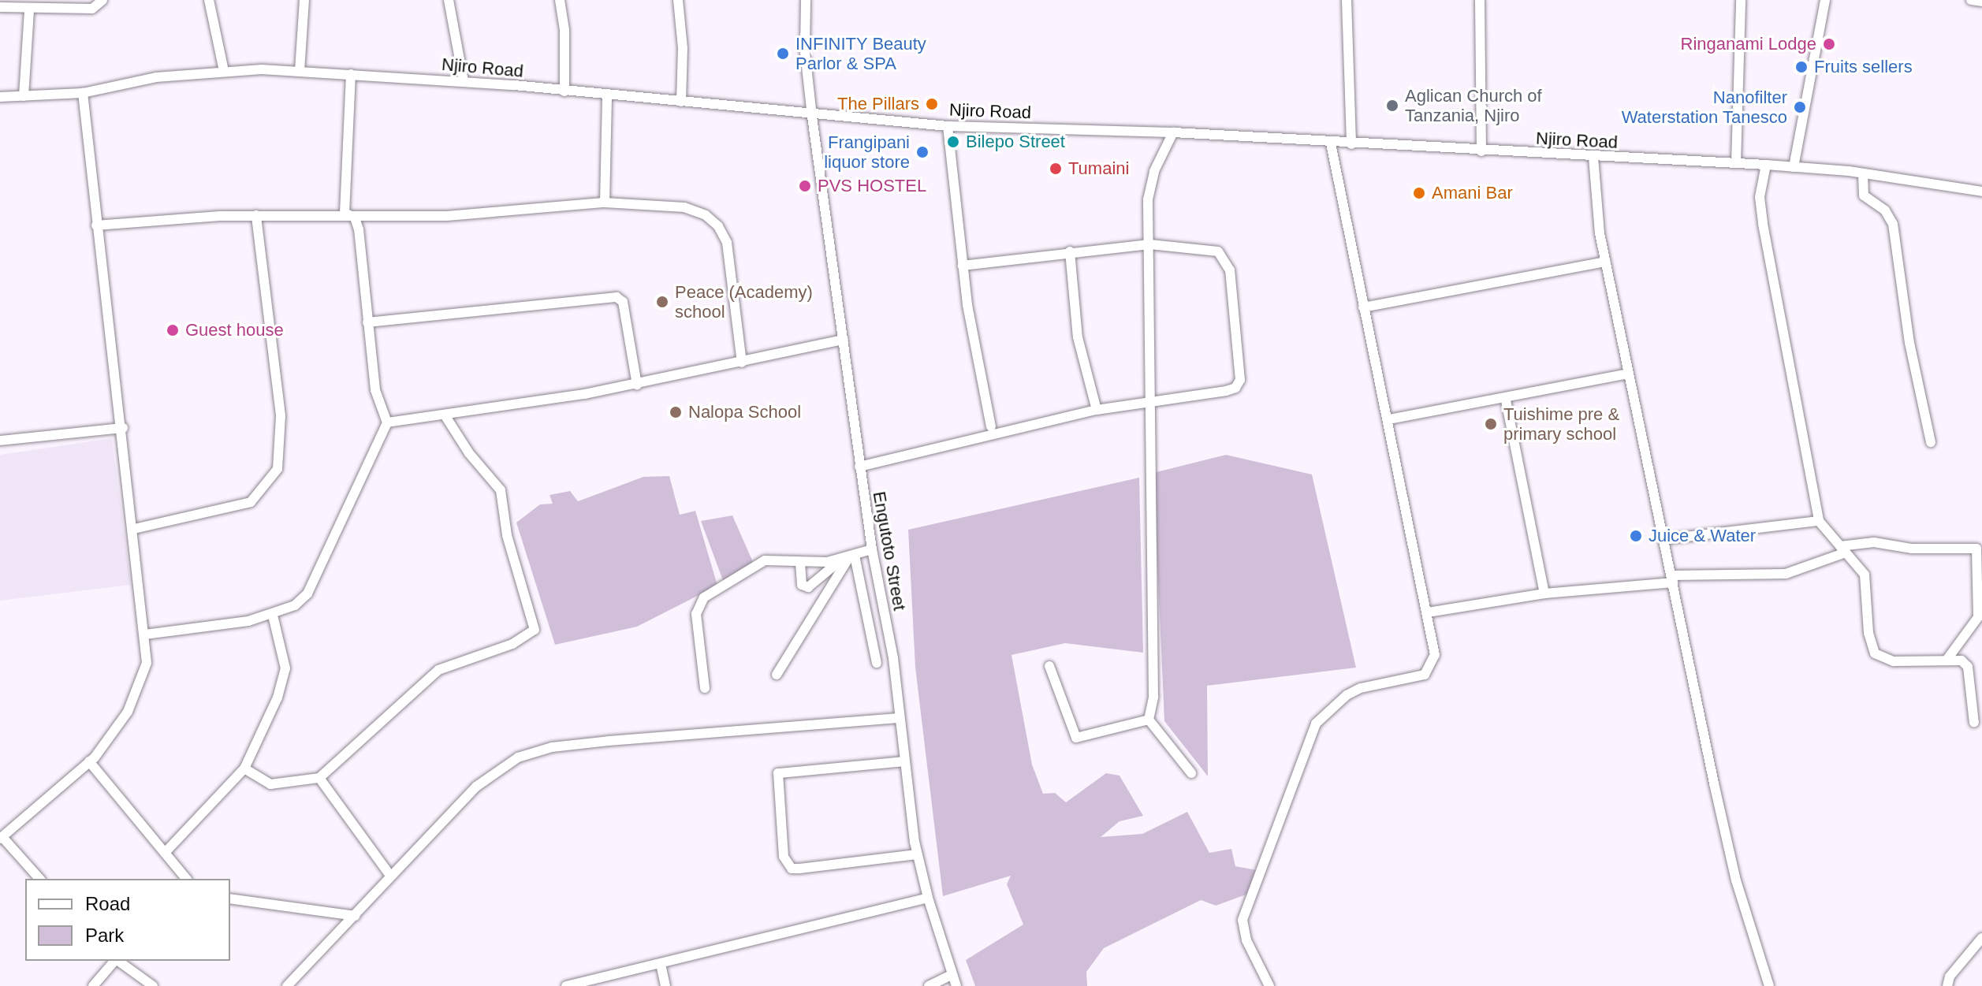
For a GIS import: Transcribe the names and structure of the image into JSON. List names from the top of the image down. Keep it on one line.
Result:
{"streets":{"street":["Njiro Road","Engutoto Street"]},"crossings":[["Njiro Road","Engutoto Street"]],"places":["Ringanami Lodge","INFINITY Beauty Parlor & SPA","Fruits sellers","The Pillars","Aglican Church of Tanzania, Njiro","Nanofilter Waterstation Tanesco","Bilepo Street","Frangipani liquor store","Tumaini","PVS HOSTEL","Amani Bar","Peace (Academy) school","Guest house","Nalopa School","Tuishime pre & primary school","Juice & Water"],"legend":["Road","Park"]}
